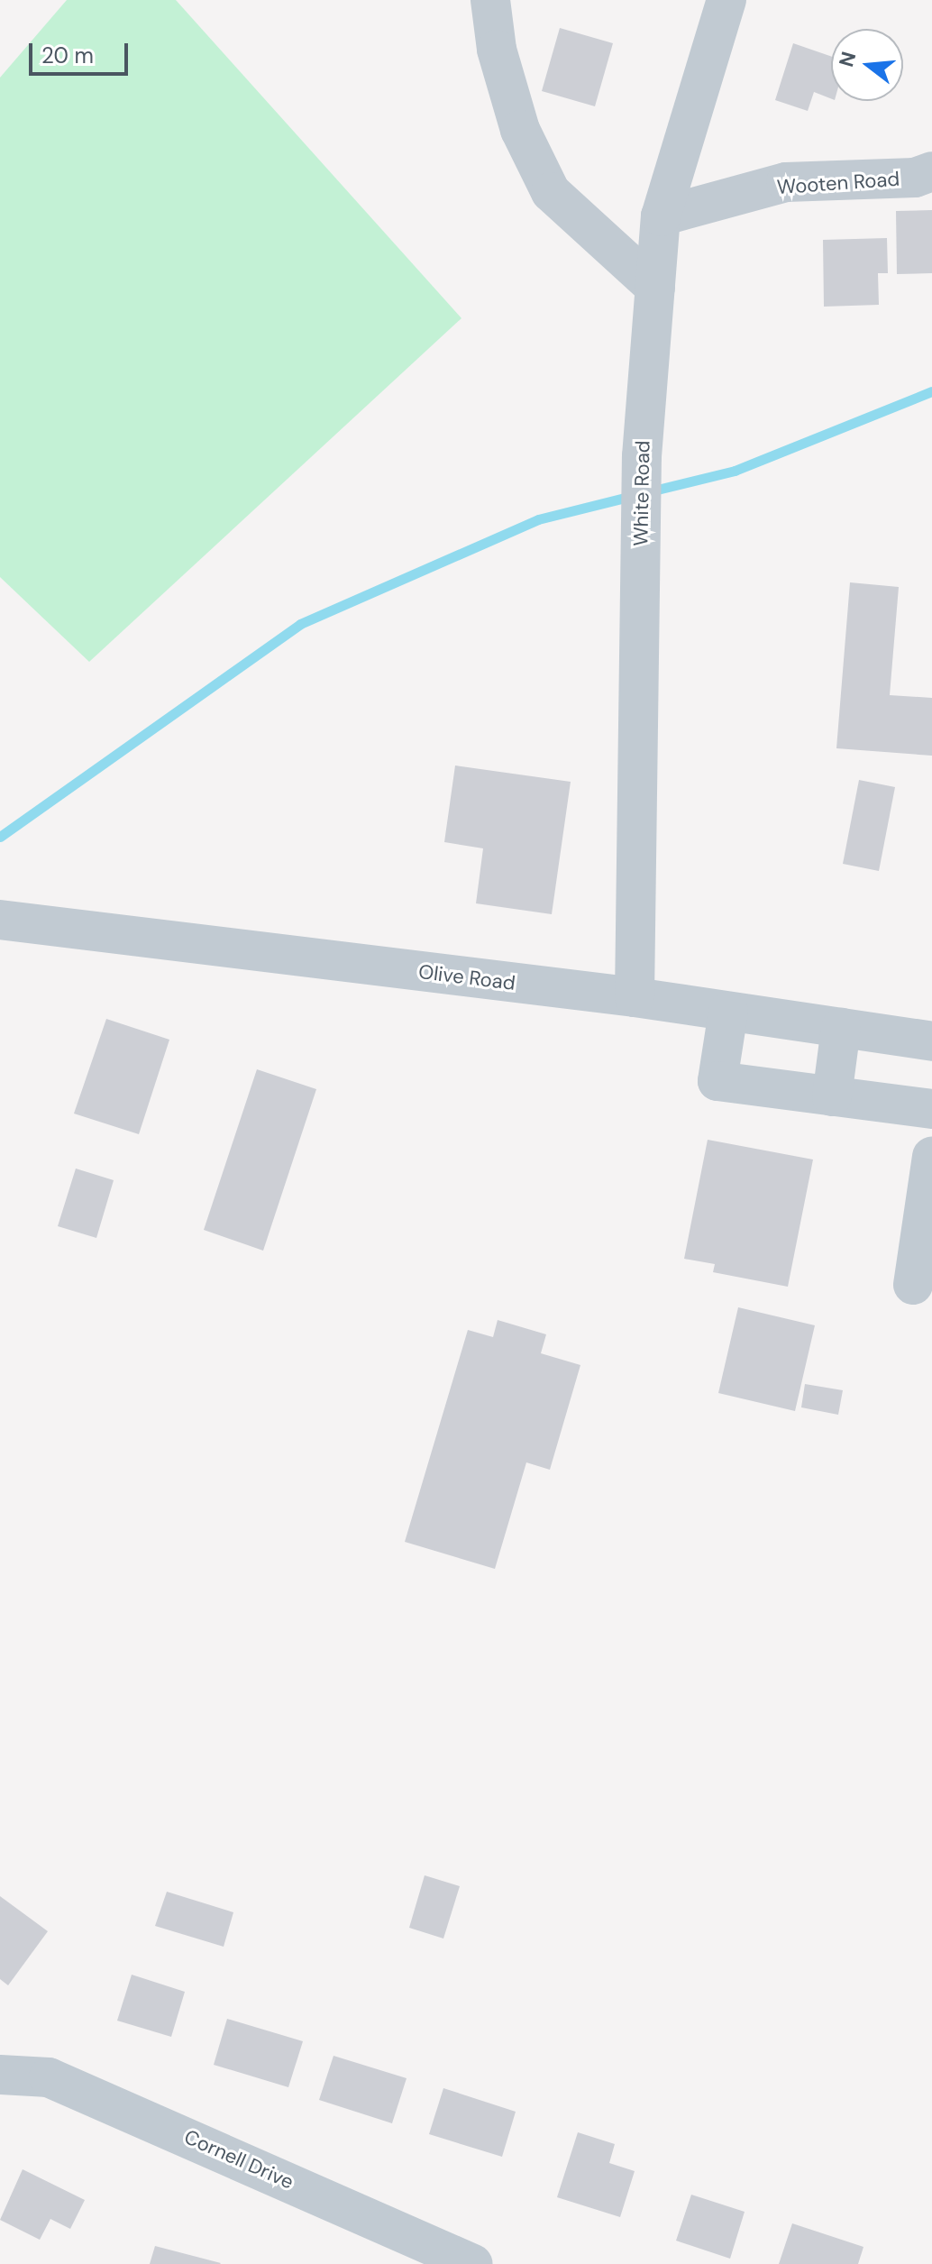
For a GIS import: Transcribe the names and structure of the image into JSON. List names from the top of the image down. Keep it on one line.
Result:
{"streets":{"street":["Wooten Road","White Road","Olive Road","Cornell Drive"]},"crossings":[["Wooten Road","White Road"],["White Road","Olive Road"]],"scale_bar":"20 m","north":"left"}
